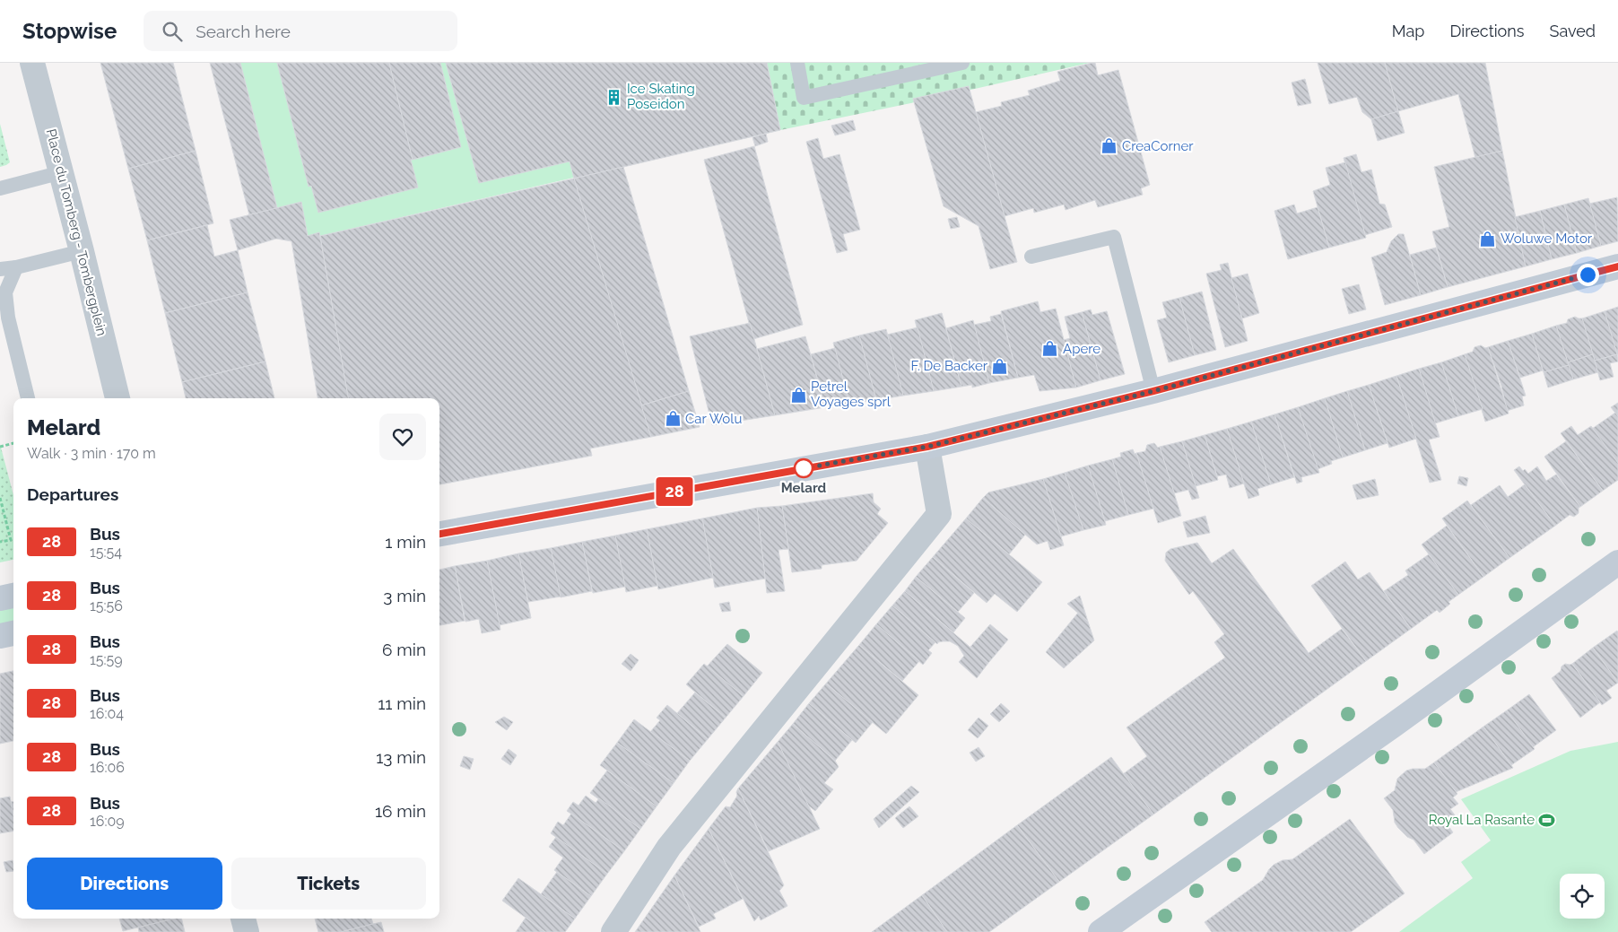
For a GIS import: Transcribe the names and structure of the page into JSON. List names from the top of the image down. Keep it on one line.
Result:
{"streets":{"street":["Place du Tomberg - Tombergplein"]},"places":{"building":["Ice Skating Poseidon"],"shop":["CreaCorner","Woluwe Motor","Apere","F. De Backer","Petrel Voyages sprl","Car Wolu"],"other":["Melard"],"sports":["Royal La Rasante"]},"lines":["bus line 28"],"page":{"header":"Stopwise","search":"Search here","nav":["Map","Directions","Saved"],"on_map":"28","heading":[["Melard","Walk · 3 min · 170 m"],"Departures"],"list":[{"mark":"28","name":"Bus","note":"15:54","value":"1 min"},{"mark":"28","name":"Bus","note":"15:56","value":"3 min"},{"mark":"28","name":"Bus","note":"15:59","value":"6 min"},{"mark":"28","name":"Bus","note":"16:04","value":"11 min"},{"mark":"28","name":"Bus","note":"16:06","value":"13 min"},{"mark":"28","name":"Bus","note":"16:09","value":"16 min"}],"buttons":["Directions","Tickets"]}}
